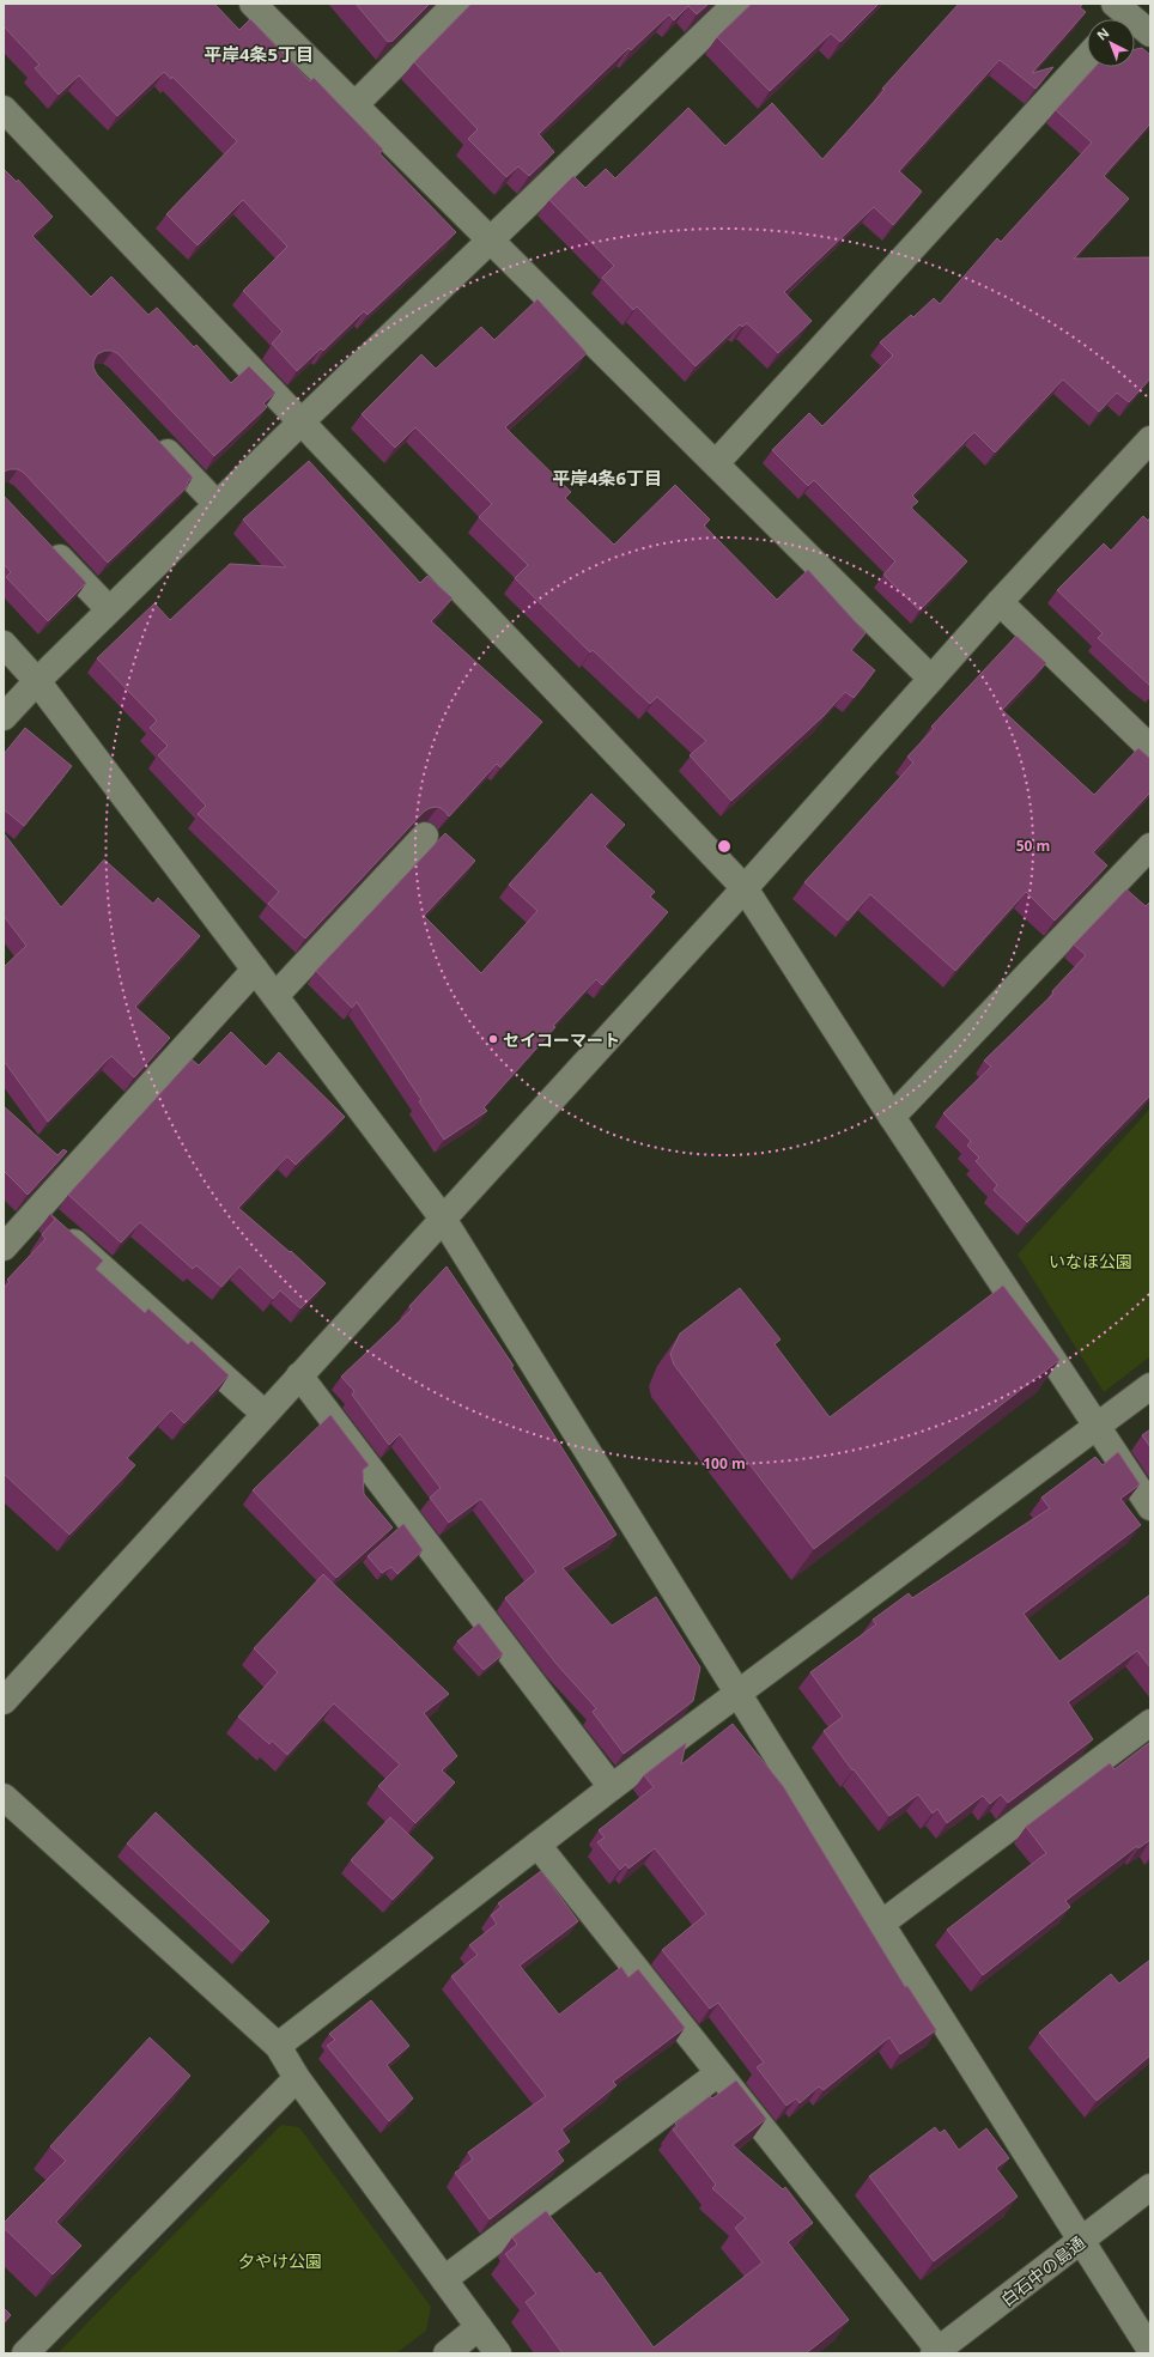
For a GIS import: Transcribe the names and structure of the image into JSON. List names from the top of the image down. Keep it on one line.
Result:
{"streets":{"street":["白石中の島通"]},"districts":["平岸4条5丁目","平岸4条6丁目"],"parks":["いなほ公園","夕やけ公園"],"places":["セイコーマート"],"north":"top left","rings":["50 m","100 m"]}
